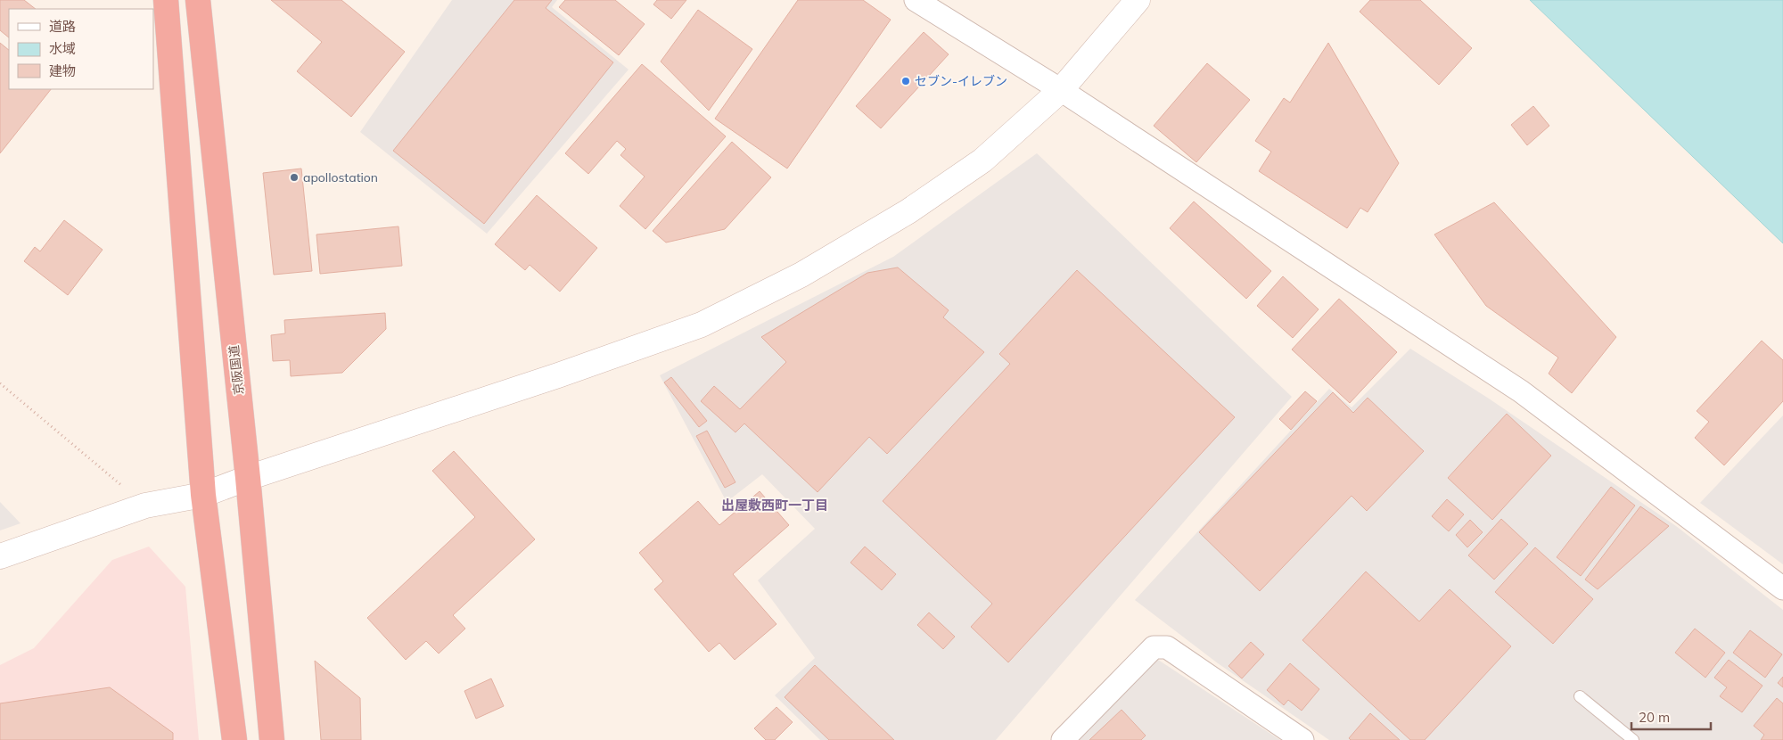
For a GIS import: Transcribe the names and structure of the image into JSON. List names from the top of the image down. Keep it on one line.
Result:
{"streets":{"highway":["京阪国道"]},"districts":["出屋敷西町一丁目"],"places":["セブン-イレブン","apollostation"],"legend":["道路","水域","建物"],"scale_bar":"20 m"}
